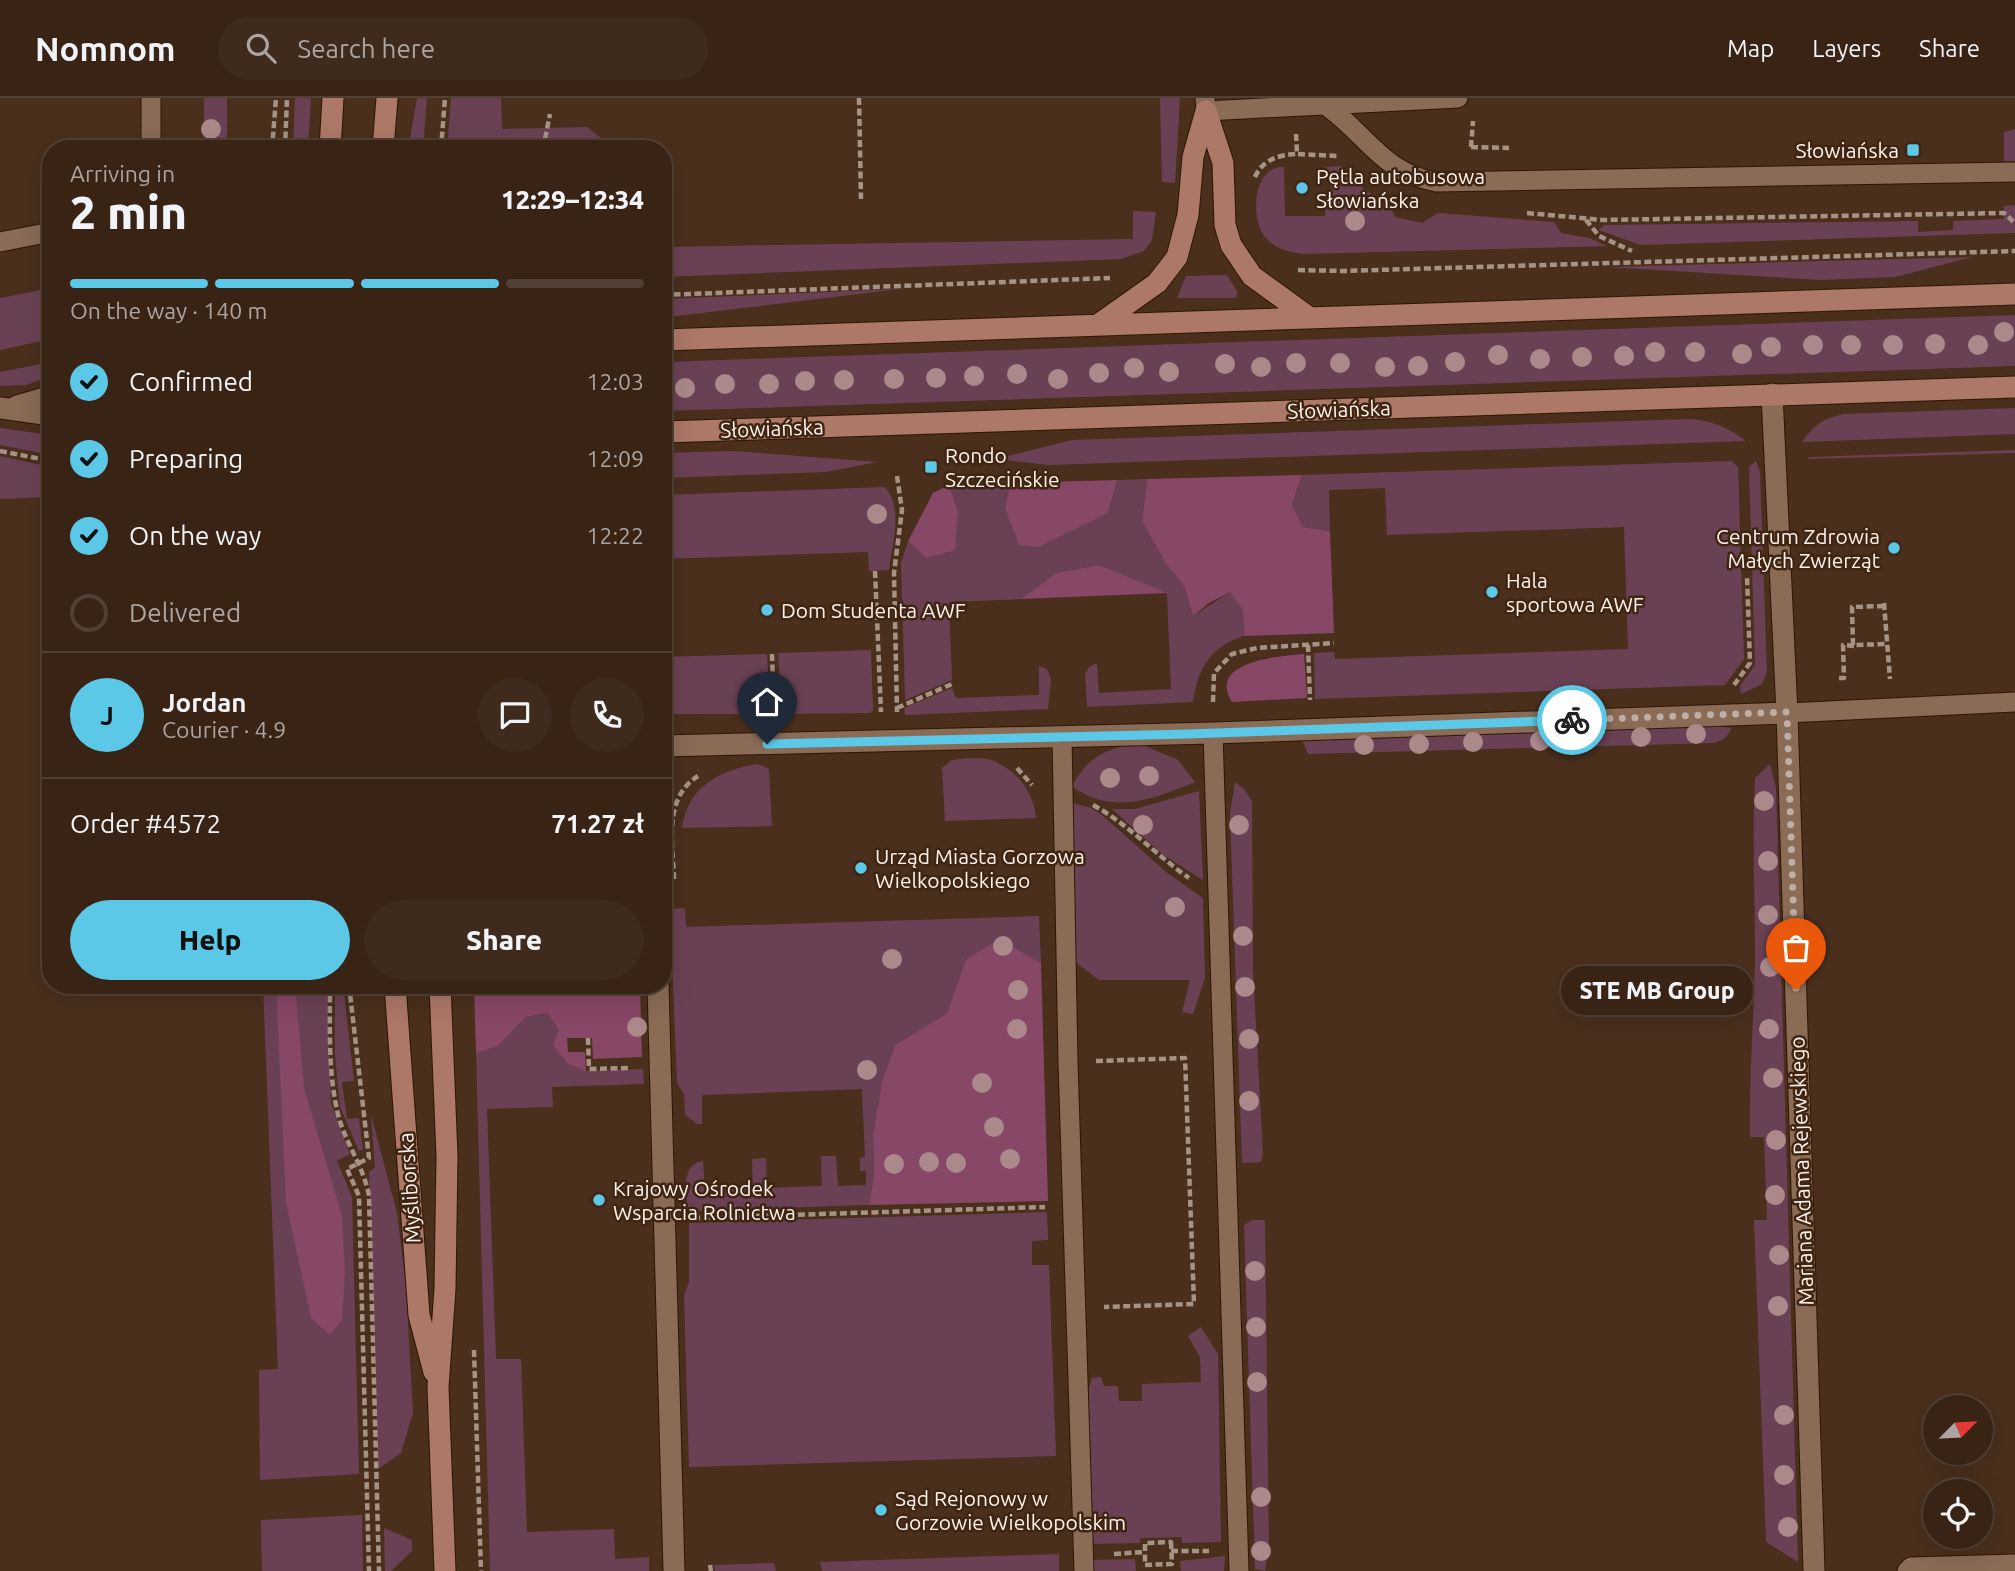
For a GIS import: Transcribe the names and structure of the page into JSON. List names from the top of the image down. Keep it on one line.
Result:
{"streets":{"main road":["Słowiańska","Myśliborska"],"street":["Mariana Adama Rejewskiego"]},"crossings":[["Słowiańska","Mariana Adama Rejewskiego"]],"places":{"transit":["Słowiańska","Rondo Szczecińskie"],"other":["Pętla autobusowa Słowiańska","Centrum Zdrowia Małych Zwierząt","Hala sportowa AWF","Dom Studenta AWF","Urząd Miasta Gorzowa Wielkopolskiego","STE MB Group","Krajowy Ośrodek Wsparcia Rolnictwa","Sąd Rejonowy w Gorzowie Wielkopolskim"]},"north":"top right","page":{"header":"Nomnom","search":"Search here","nav":["Map","Layers","Share"],"heading":["2 min","Arriving in","12:29–12:34"],"panel":["Jordan","Courier · 4.9","Order #4572","71.27 zł"],"bar":"On the way · 140 m","list":[["Confirmed","12:03"],["Preparing","12:09"],["On the way","12:22"],"Delivered"],"round":"J","buttons":["Help","Share"],"bubble":"STE MB Group"}}
